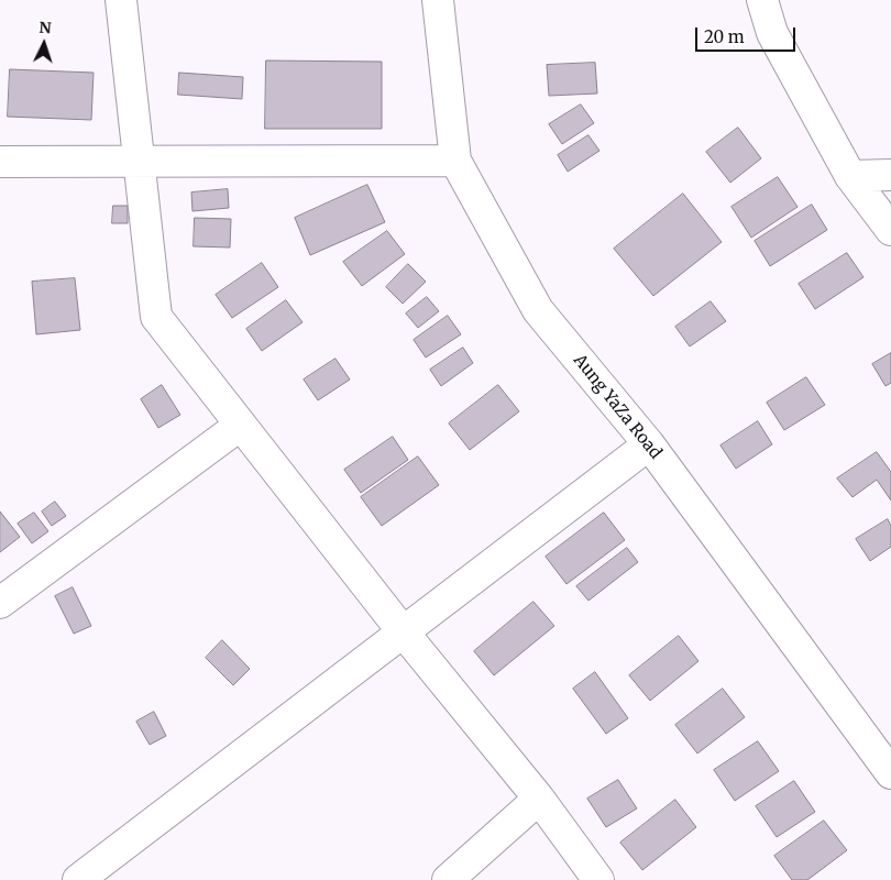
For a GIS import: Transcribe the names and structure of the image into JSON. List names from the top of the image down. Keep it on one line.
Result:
{"streets":{"street":["Aung YaZa Road"]},"scale_bar":"20 m","north":"top"}
